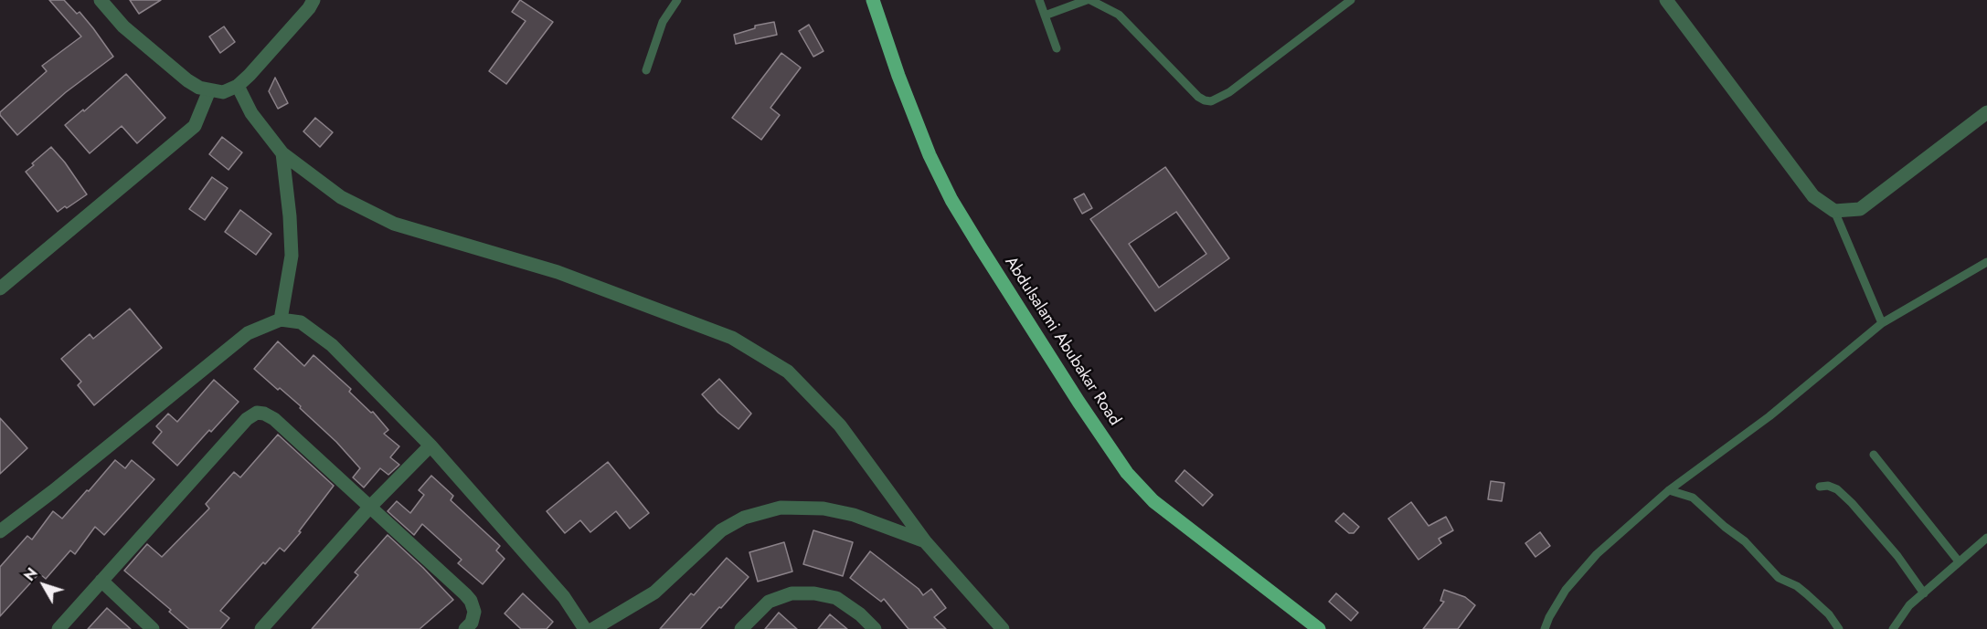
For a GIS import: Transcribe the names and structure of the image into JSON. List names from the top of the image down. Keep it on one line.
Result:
{"streets":{"main road":["Abdulsalami Abubakar Road"]},"north":"top left"}
